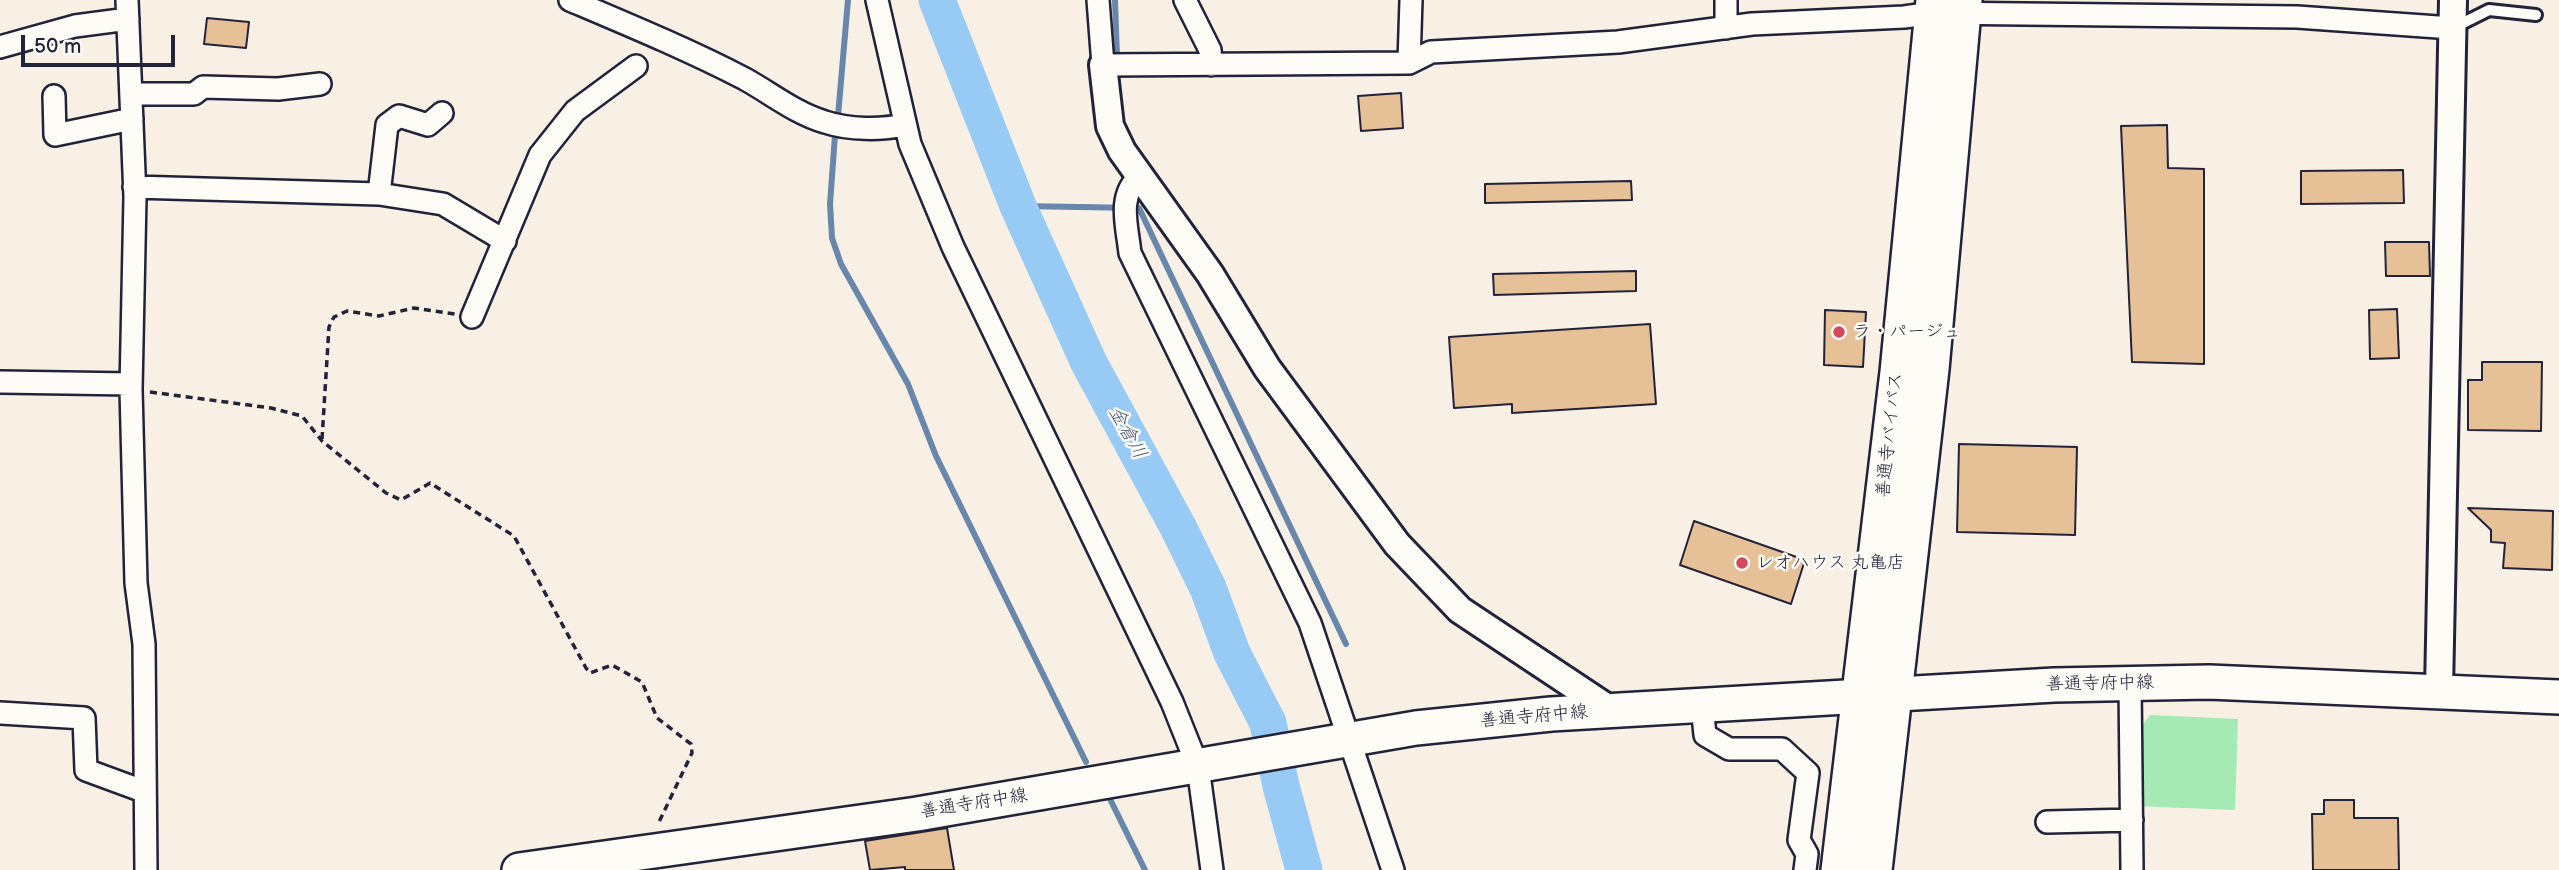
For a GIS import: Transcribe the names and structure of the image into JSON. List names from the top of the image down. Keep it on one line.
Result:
{"streets":{"highway":["善通寺バイパス"],"main road":["善通寺府中線"]},"crossings":[["善通寺バイパス","善通寺府中線"]],"water":["金倉川"],"places":["ラ・パージュ","レオハウス 丸亀店"],"scale_bar":"50 m"}
